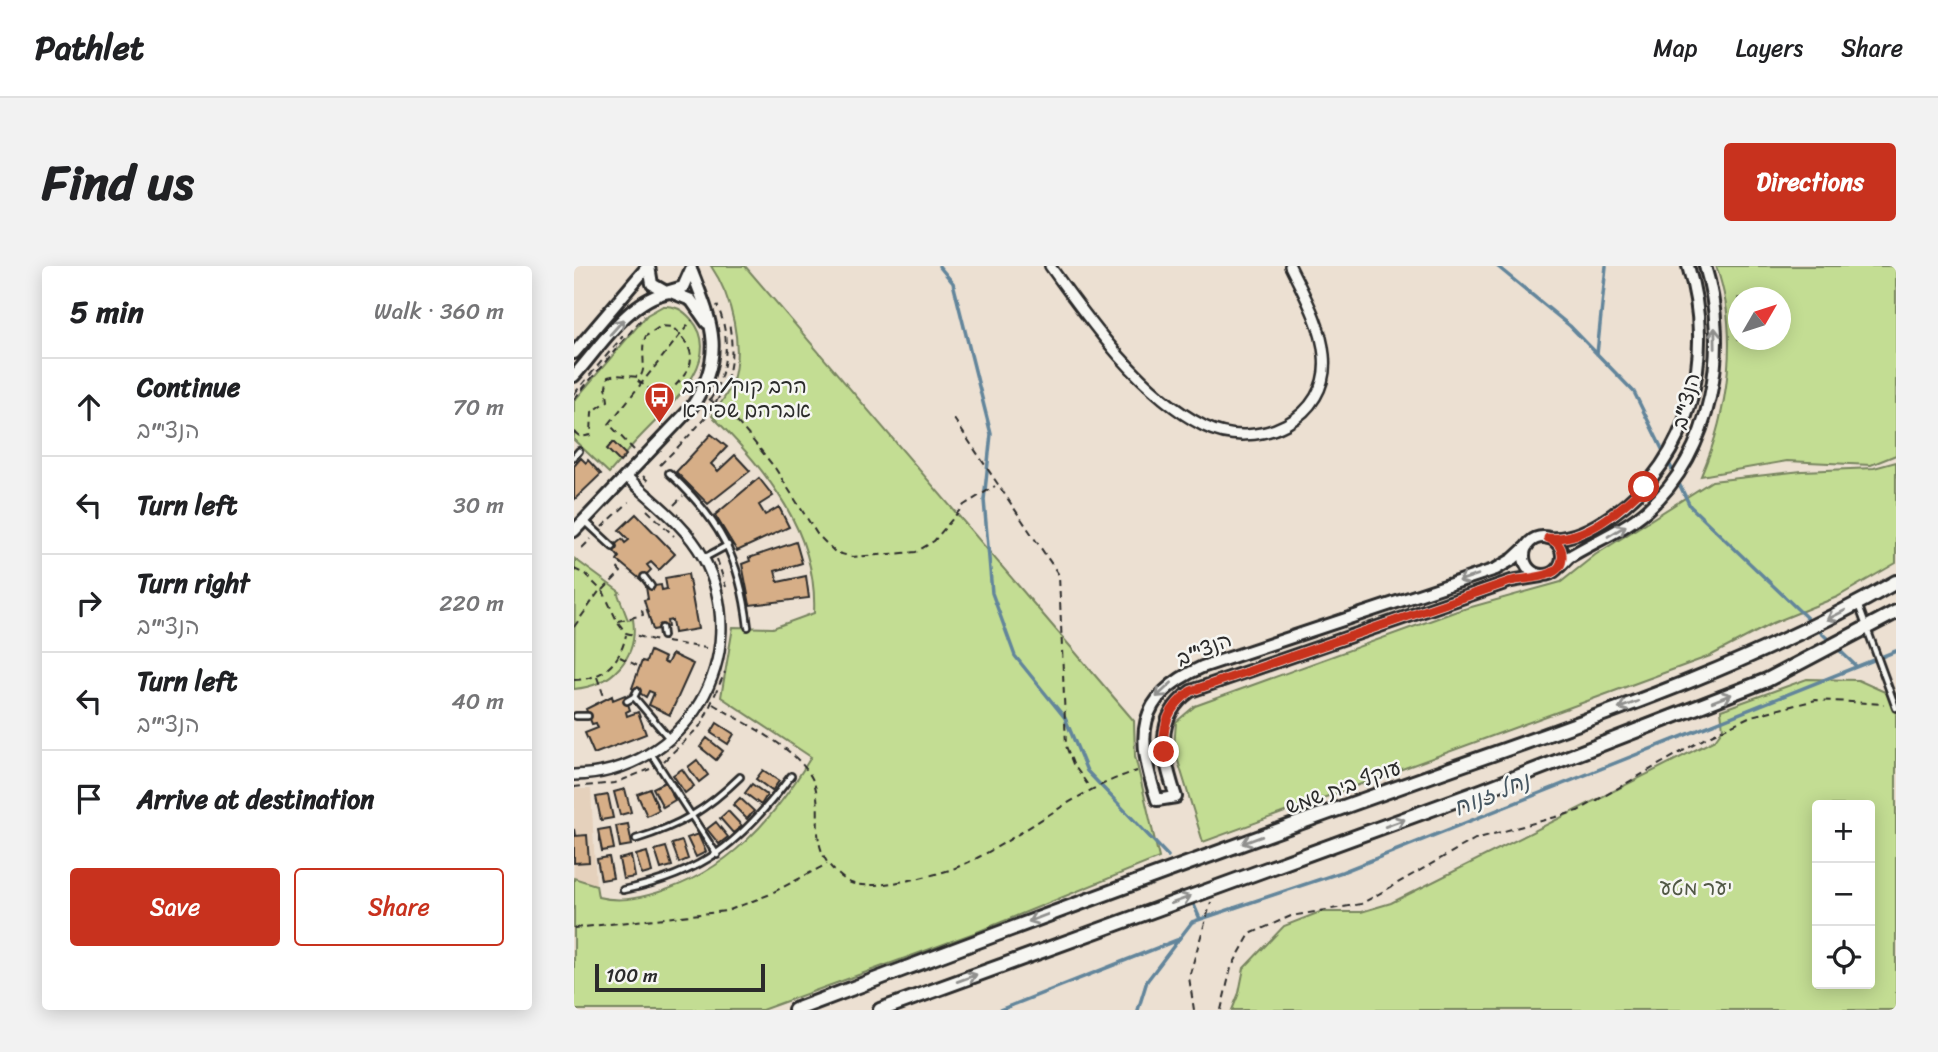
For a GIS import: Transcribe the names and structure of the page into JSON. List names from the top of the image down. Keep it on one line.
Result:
{"streets":{"main road":["עוקף בית שמש"],"street":["הנצי\"ב"]},"water":["נחל זנוח"],"parks":["יער מטע"],"places":{"bus stop":["הרב קוק/הרב אברהם שפירא"]},"scale_bar":"100 m","north":"top right","page":{"header":"Pathlet","nav":["Map","Layers","Share"],"title":"Find us","buttons":["Directions",["Save","Share"]],"heading":["5 min","Walk · 360 m"],"list":[["Continue","הנצי\"ב","70 m"],["Turn left","30 m"],["Turn right","הנצי\"ב","220 m"],["Turn left","הנצי\"ב","40 m"],"Arrive at destination"],"map_buttons":["+","−"],"scale":"100 m"}}
